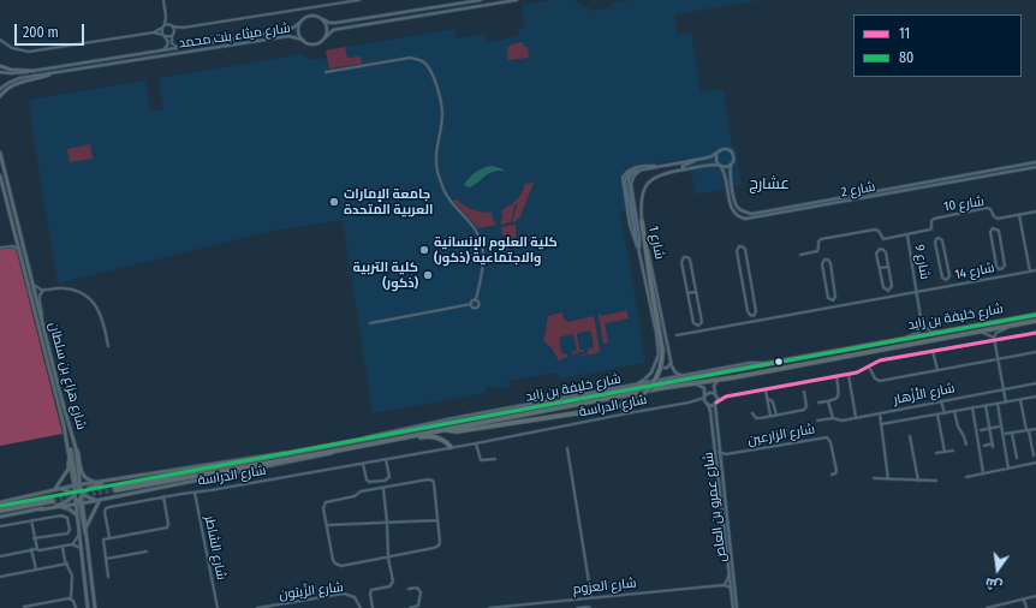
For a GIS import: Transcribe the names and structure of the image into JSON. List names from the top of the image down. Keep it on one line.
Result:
{"streets":{"highway":["شارع خليفة بن زايد"],"main road":["شارع هزاع بن سلطان"],"street":["شارع ميثاء بنت محمد","شارع 2","شارع 10","شارع 1","شارع 9","شارع 14","شارع الأَزْهار","شارع الدراسة","شارع الزارعين","شارع عمرو بن العاص","شارع الشاطر","شارع العزوم","شارع الزَّيتون"]},"crossings":[["شارع 2","شارع 1"],["شارع 10","شارع 9"],["شارع 9","شارع 14"],["شارع الدراسة","شارع الشاطر"],["شارع الزارعين","شارع عمرو بن العاص"]],"districts":["عشارج"],"places":["جامعة الإمارات العربية المتحدة","كلية العلوم الإنسانية والاجتماعية (ذكور)","كلية التربية (ذكور)"],"lines":["transit line 80","transit line 11"],"legend":["11","80"],"scale_bar":"200 m","north":"bottom"}
